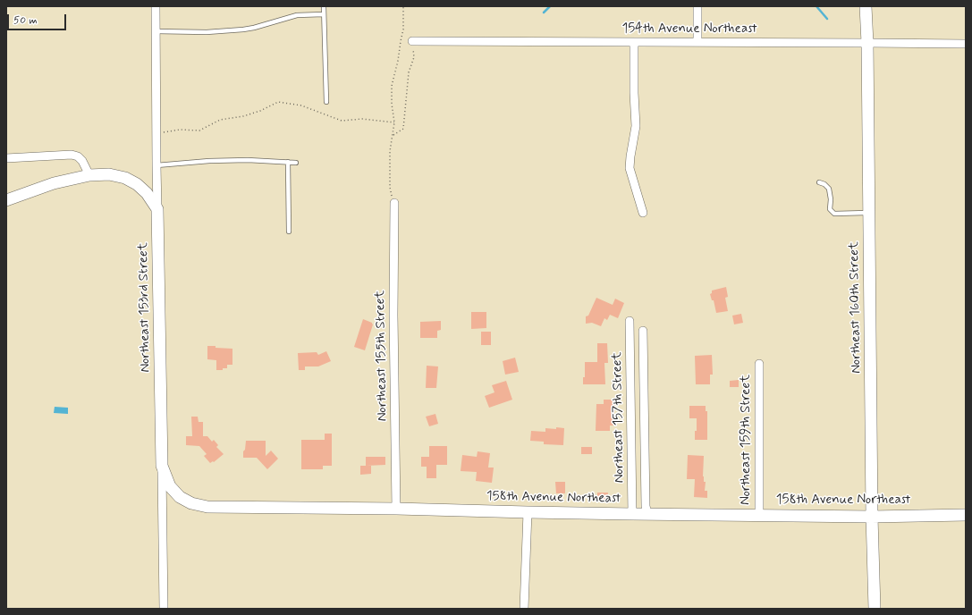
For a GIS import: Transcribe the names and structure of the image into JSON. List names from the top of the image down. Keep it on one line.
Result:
{"streets":{"street":["154th Avenue Northeast","Northeast 153rd Street","Northeast 160th Street","Northeast 155th Street","Northeast 157th Street","Northeast 159th Street","158th Avenue Northeast"]},"crossings":[["154th Avenue Northeast","Northeast 160th Street"],["Northeast 153rd Street","158th Avenue Northeast"],["Northeast 160th Street","158th Avenue Northeast"],["Northeast 155th Street","158th Avenue Northeast"],["Northeast 157th Street","158th Avenue Northeast"],["Northeast 159th Street","158th Avenue Northeast"]],"scale_bar":"50 m"}
